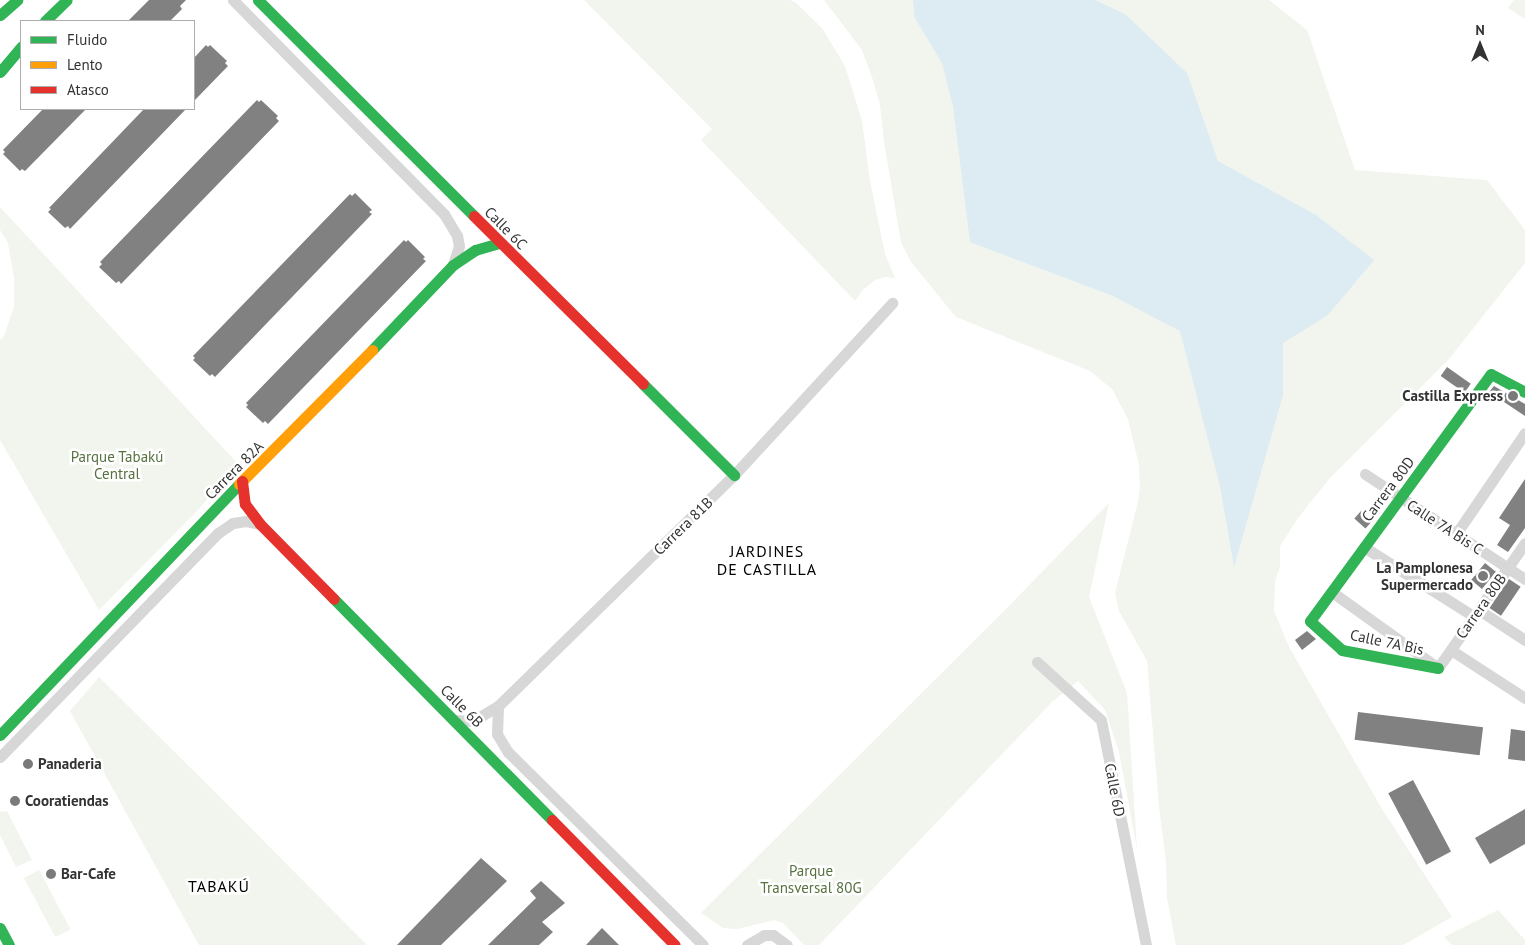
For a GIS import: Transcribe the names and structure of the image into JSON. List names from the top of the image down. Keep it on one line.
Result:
{"streets":{"main road":["Calle 6C","Carrera 82A","Carrera 80D","Calle 7A Bis","Calle 6B"],"street":["Carrera 81B","Calle 7A Bis C","Carrera 80B","Calle 6D"]},"crossings":[["Calle 6C","Carrera 82A"],["Calle 6C","Carrera 81B"],["Carrera 82A","Calle 6B"],["Carrera 80D","Calle 7A Bis C"],["Carrera 80D","Calle 7A Bis"],["Carrera 81B","Calle 6B"],["Calle 7A Bis C","Carrera 80B"],["Carrera 80B","Calle 7A Bis"]],"districts":["JARDINES DE CASTILLA","TABAKÚ"],"parks":["Parque Tabakú Central","Parque Transversal 80G"],"places":["Castilla Express","La Pamplonesa Supermercado","Panaderia","Cooratiendas","Bar-Cafe"],"legend":["Fluido","Lento","Atasco"],"north":"top"}
